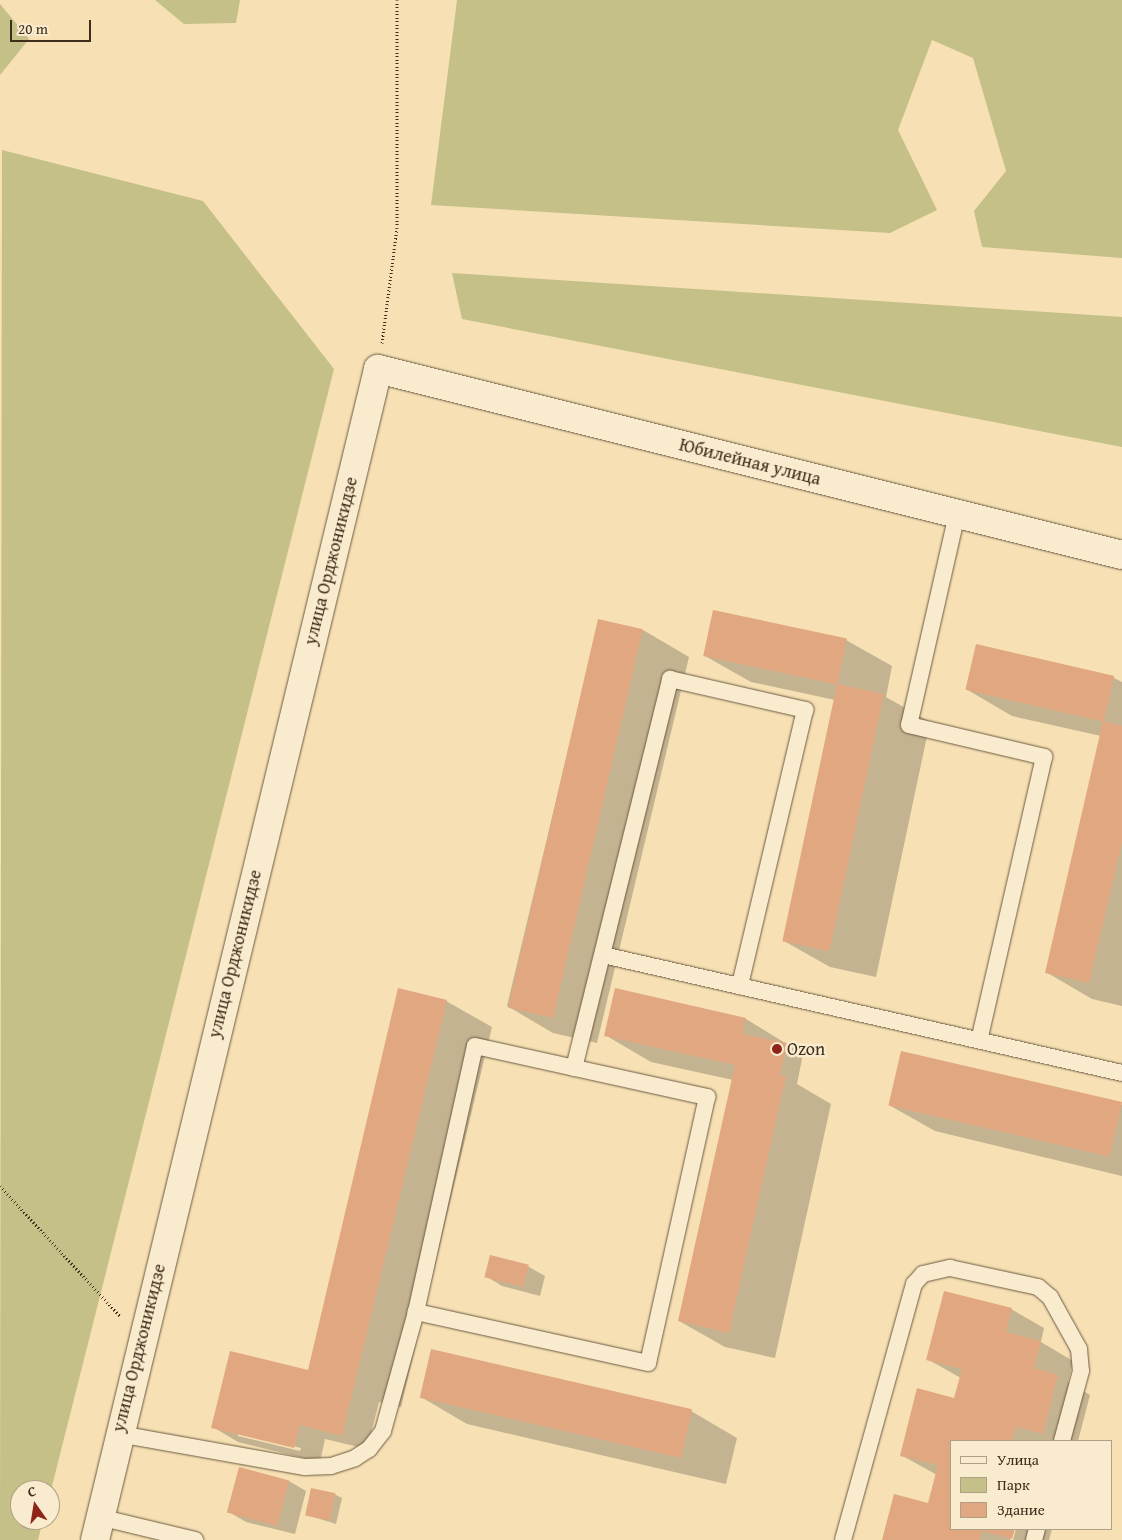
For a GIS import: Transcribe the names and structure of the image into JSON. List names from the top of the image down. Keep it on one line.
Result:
{"streets":{"street":["Юбилейная улица","улица Орджоникидзе"]},"crossings":[["Юбилейная улица","улица Орджоникидзе"]],"places":["Ozon"],"legend":["Улица","Парк","Здание"],"scale_bar":"20 m","north":"top"}
